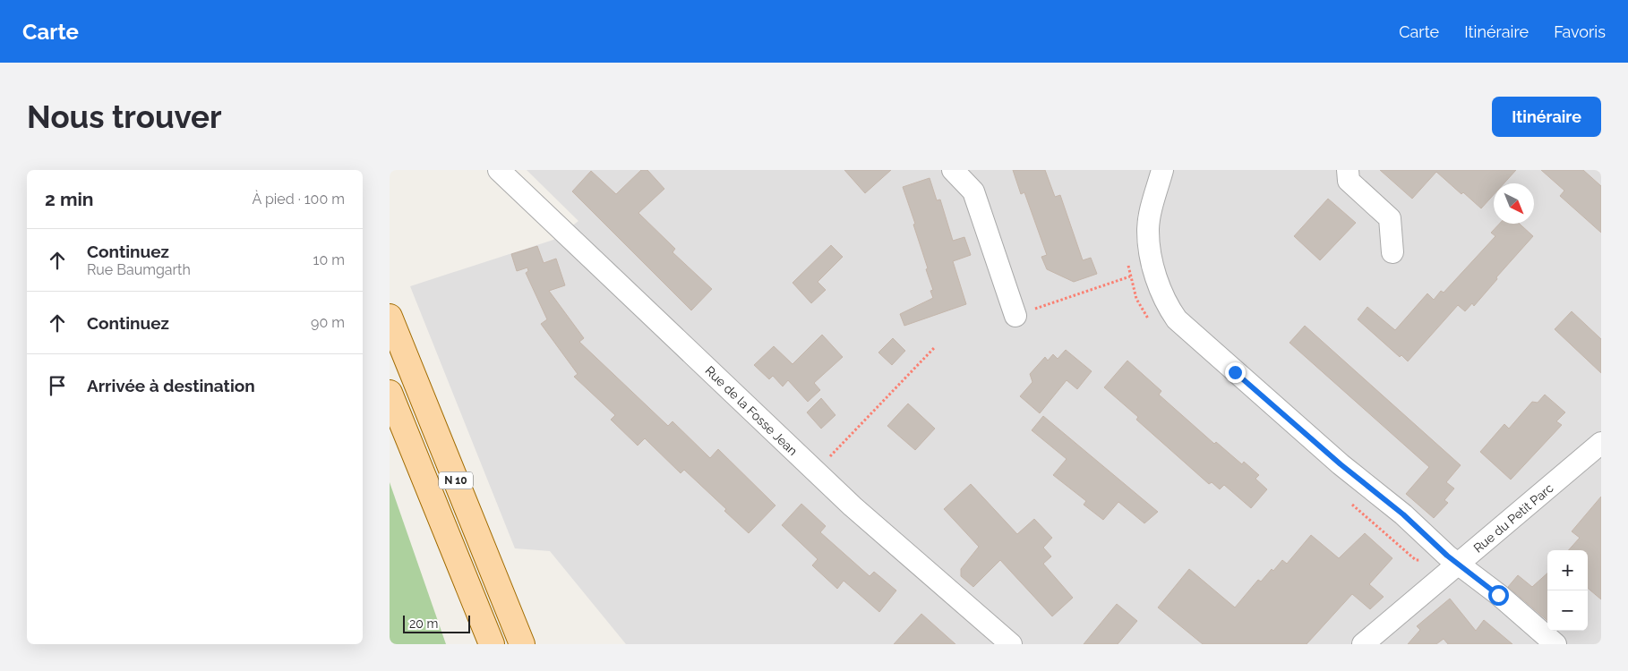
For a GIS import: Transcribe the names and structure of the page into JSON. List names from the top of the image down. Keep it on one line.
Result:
{"streets":{"main road":["N 10"],"street":["Rue de la Fosse Jean","Rue du Petit Parc"]},"scale_bar":"20 m","north":"bottom right","page":{"header":"Carte","nav":["Carte","Itinéraire","Favoris"],"buttons":"Itinéraire","title":"Nous trouver","heading":["2 min","À pied · 100 m"],"list":[["Continuez","Rue Baumgarth","10 m"],["Continuez","90 m"],"Arrivée à destination"],"map_buttons":["+","−"],"scale":"20 m"}}
